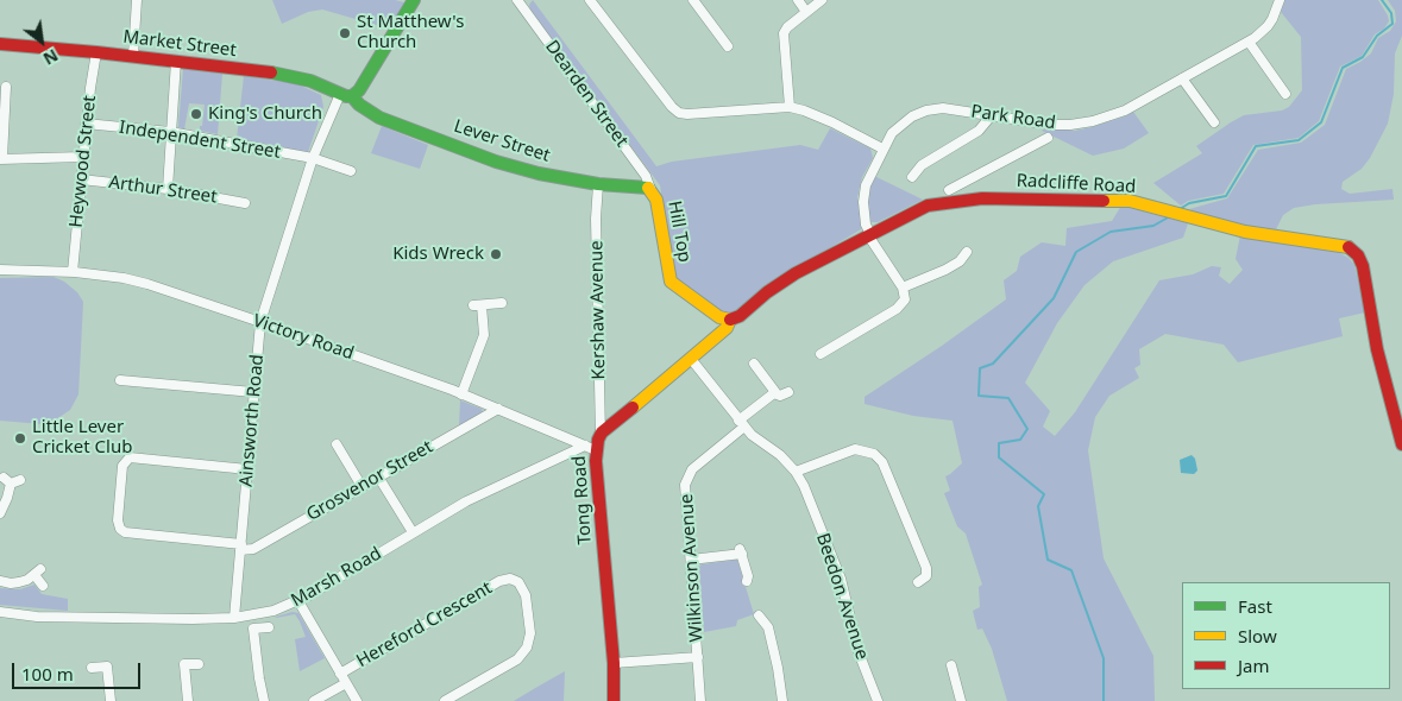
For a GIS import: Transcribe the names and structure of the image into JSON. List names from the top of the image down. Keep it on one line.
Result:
{"streets":{"main road":["Market Street","Lever Street","Radcliffe Road","Hill Top","Tong Road"],"street":["Dearden Street","Park Road","Independent Street","Heywood Street","Arthur Street","Kershaw Avenue","Victory Road","Ainsworth Road","Grosvenor Street","Wilkinson Avenue","Marsh Road","Beedon Avenue","Hereford Crescent"]},"crossings":[["Market Street","Lever Street"],["Market Street","Heywood Street"],["Market Street","Ainsworth Road"],["Dearden Street","Lever Street"],["Dearden Street","Hill Top"],["Park Road","Radcliffe Road"],["Independent Street","Heywood Street"],["Independent Street","Ainsworth Road"],["Lever Street","Hill Top"],["Lever Street","Kershaw Avenue"],["Lever Street","Ainsworth Road"],["Heywood Street","Arthur Street"],["Heywood Street","Victory Road"],["Radcliffe Road","Hill Top"],["Radcliffe Road","Tong Road"],["Hill Top","Tong Road"],["Kershaw Avenue","Tong Road"],["Victory Road","Ainsworth Road"],["Victory Road","Grosvenor Street"],["Victory Road","Tong Road"],["Victory Road","Marsh Road"],["Ainsworth Road","Grosvenor Street"],["Ainsworth Road","Marsh Road"],["Tong Road","Marsh Road"],["Tong Road","Beedon Avenue"],["Wilkinson Avenue","Beedon Avenue"]],"places":["St Matthew's Church","King's Church","Kids Wreck","Little Lever Cricket Club"],"legend":["Fast","Slow","Jam"],"scale_bar":"100 m","north":"bottom right"}
